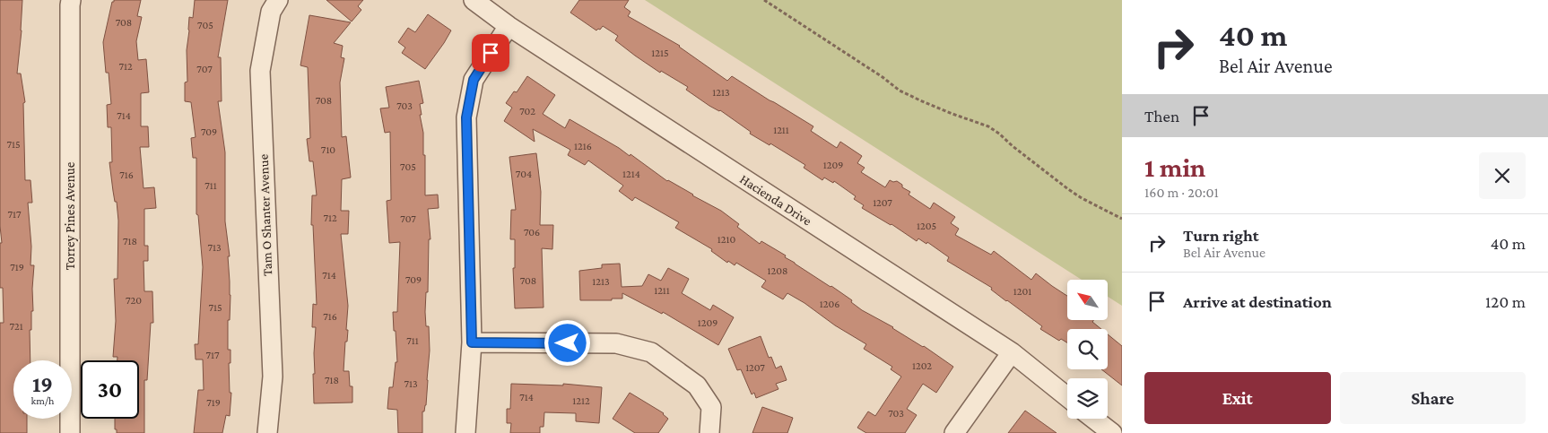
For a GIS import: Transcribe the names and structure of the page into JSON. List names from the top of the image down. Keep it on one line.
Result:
{"streets":{"street":["Hacienda Drive","Tam O Shanter Avenue","Torrey Pines Avenue"]},"house_numbers":["708","705","1215","712","707","1213","708","703","702","714","1211","709","715","1216","710","1209","705","704","1214","716","711","1207","717","712","707","1205","706","1210","718","713","719","1208","714","709","708","1213","1211","1201","720","1206","715","716","1209","721","711","717","1202","1207","718","713","714","1212","719","703"],"north":"top left","page":{"turn":["40 m","Bel Air Avenue"],"then":"Then","heading":["1 min","160 m · 20:01"],"list":[{"name":"Turn right","note":"Bel Air Avenue","value":"40 m"},{"name":"Arrive at destination","value":"120 m"}],"speed":"19 km/h","limit":"30","buttons":["Exit","Share"]}}
